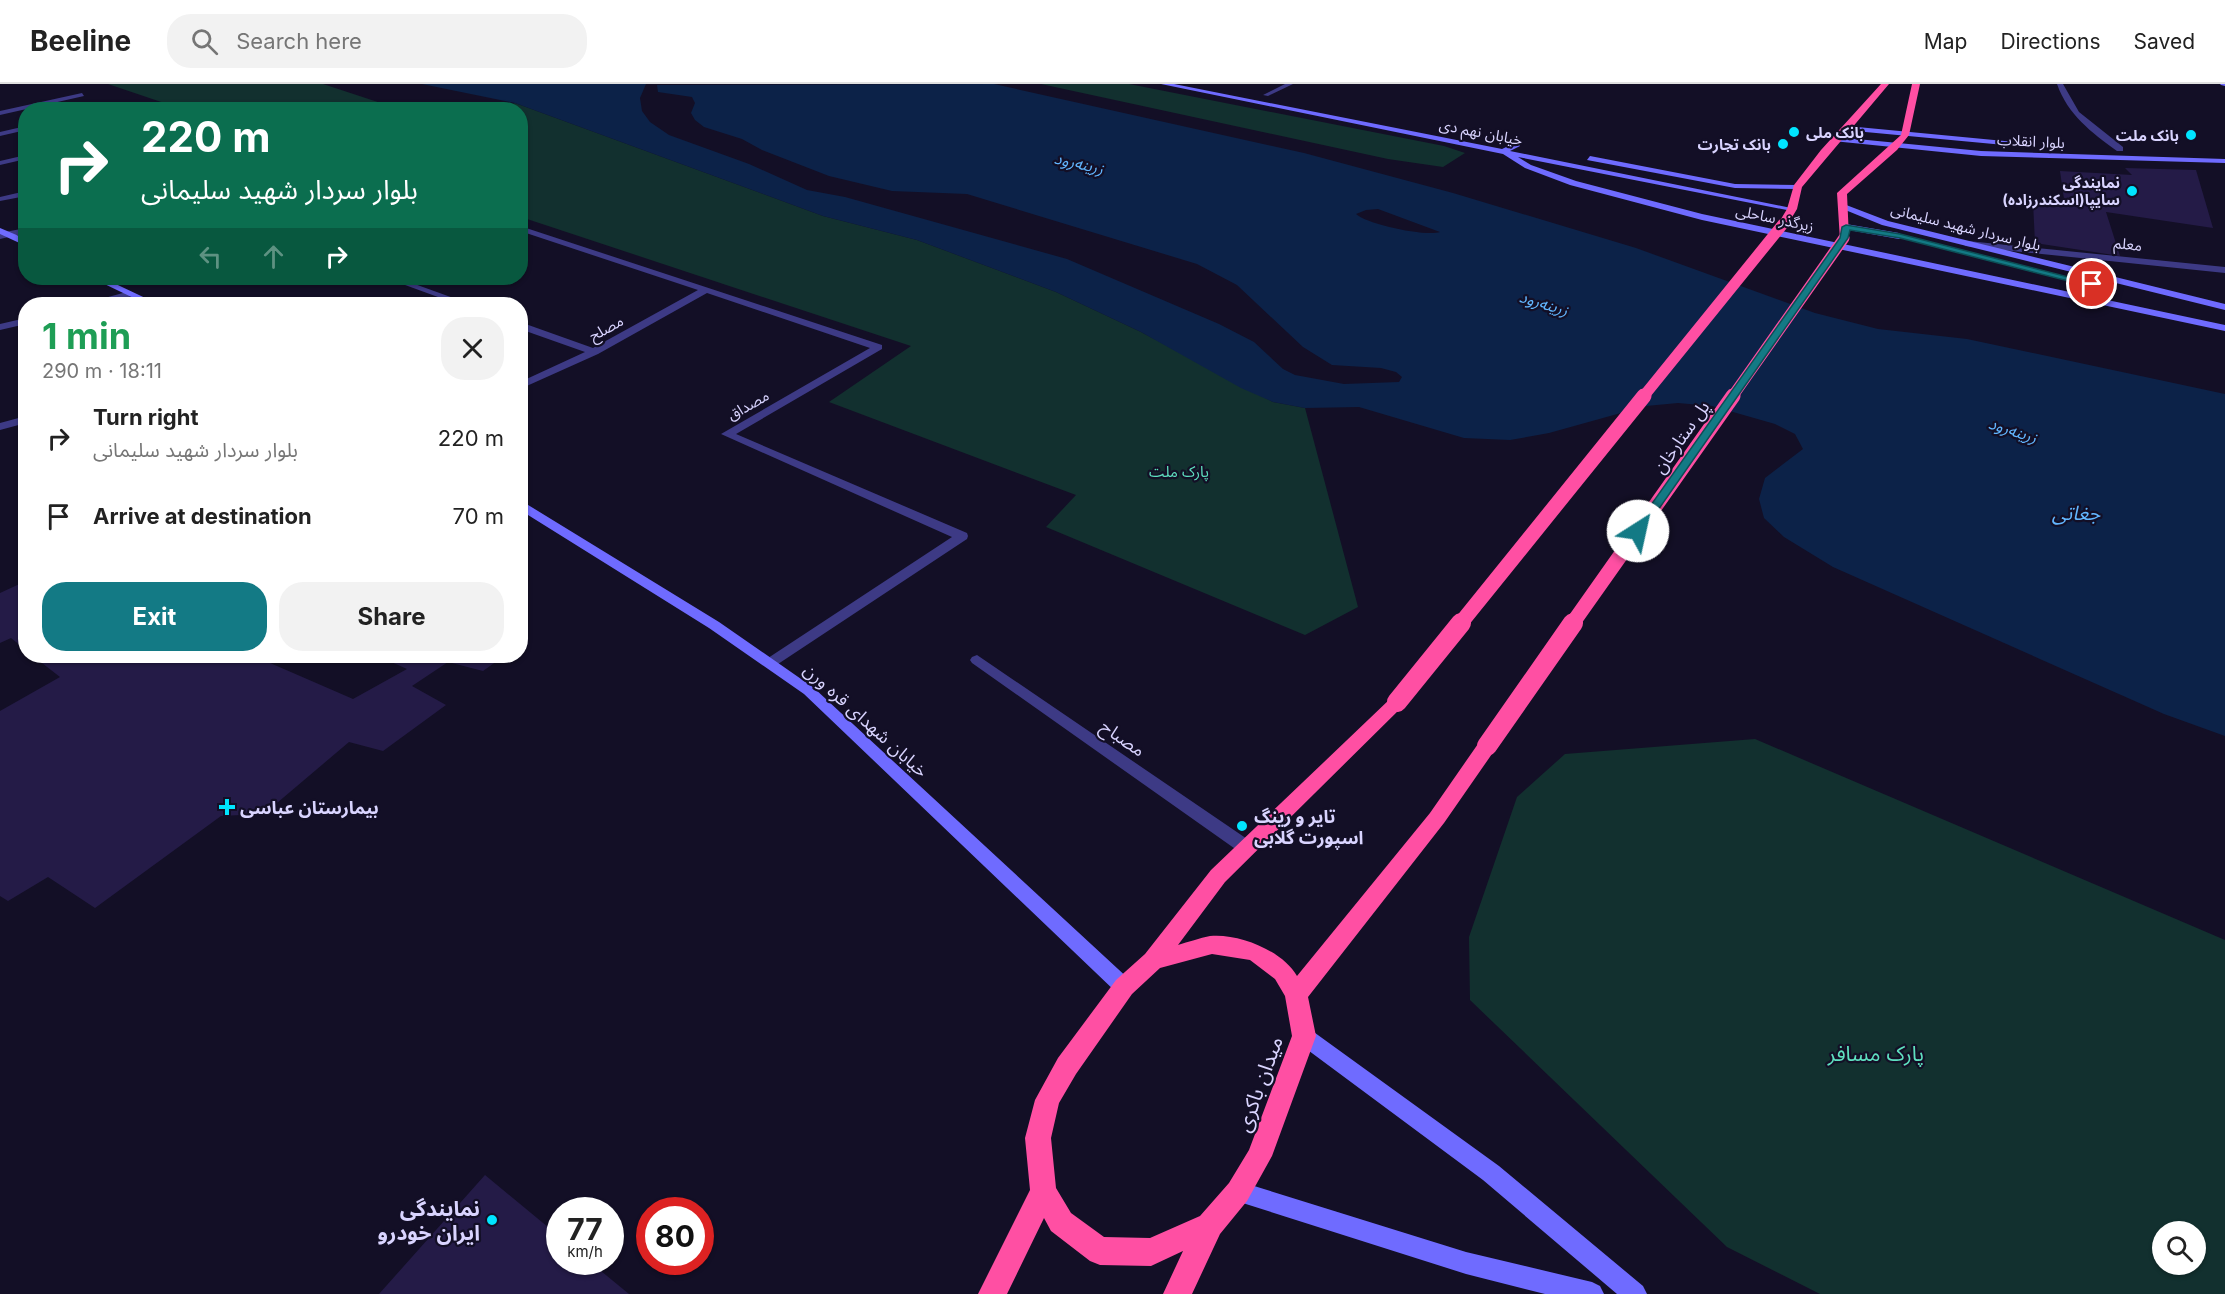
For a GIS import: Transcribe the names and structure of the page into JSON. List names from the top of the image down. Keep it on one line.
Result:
{"streets":{"highway":["پل ستارخان","میدان باکری"],"main road":["خیابان نهم دی","بلوار انقلاب","زیرگذر ساحلی","بلوار سردار شهید سلیمانی","خیابان شهدای قره ورن"],"street":["معلم","مصلح","مصداق","مصباح"]},"crossings":[["خیابان نهم دی","زیرگذر ساحلی"],["بلوار سردار شهید سلیمانی","معلم"],["بلوار سردار شهید سلیمانی","پل ستارخان"],["مصلح","مصداق"],["مصداق","خیابان شهدای قره ورن"],["پل ستارخان","میدان باکری"],["خیابان شهدای قره ورن","میدان باکری"]],"water":["زرینه‌رود","جغاتی"],"parks":["پارک ملت","پارک مسافر"],"places":{"other":["بانک ملی","بانک ملت","بانک تجارت","نمایندگی سایپا(اسکندرزاده)","تایر و رینگ اسپورت گلابی","نمایندگی ایران خودرو"],"health":["بیمارستان عباسی"]},"page":{"header":"Beeline","search":"Search here","nav":["Map","Directions","Saved"],"turn":["220 m","بلوار سردار شهید سلیمانی"],"heading":["1 min","290 m · 18:11"],"list":[{"name":"Turn right","note":"بلوار سردار شهید سلیمانی","value":"220 m"},{"name":"Arrive at destination","value":"70 m"}],"buttons":["Exit","Share"],"speed":"77 km/h","limit":"80"}}
